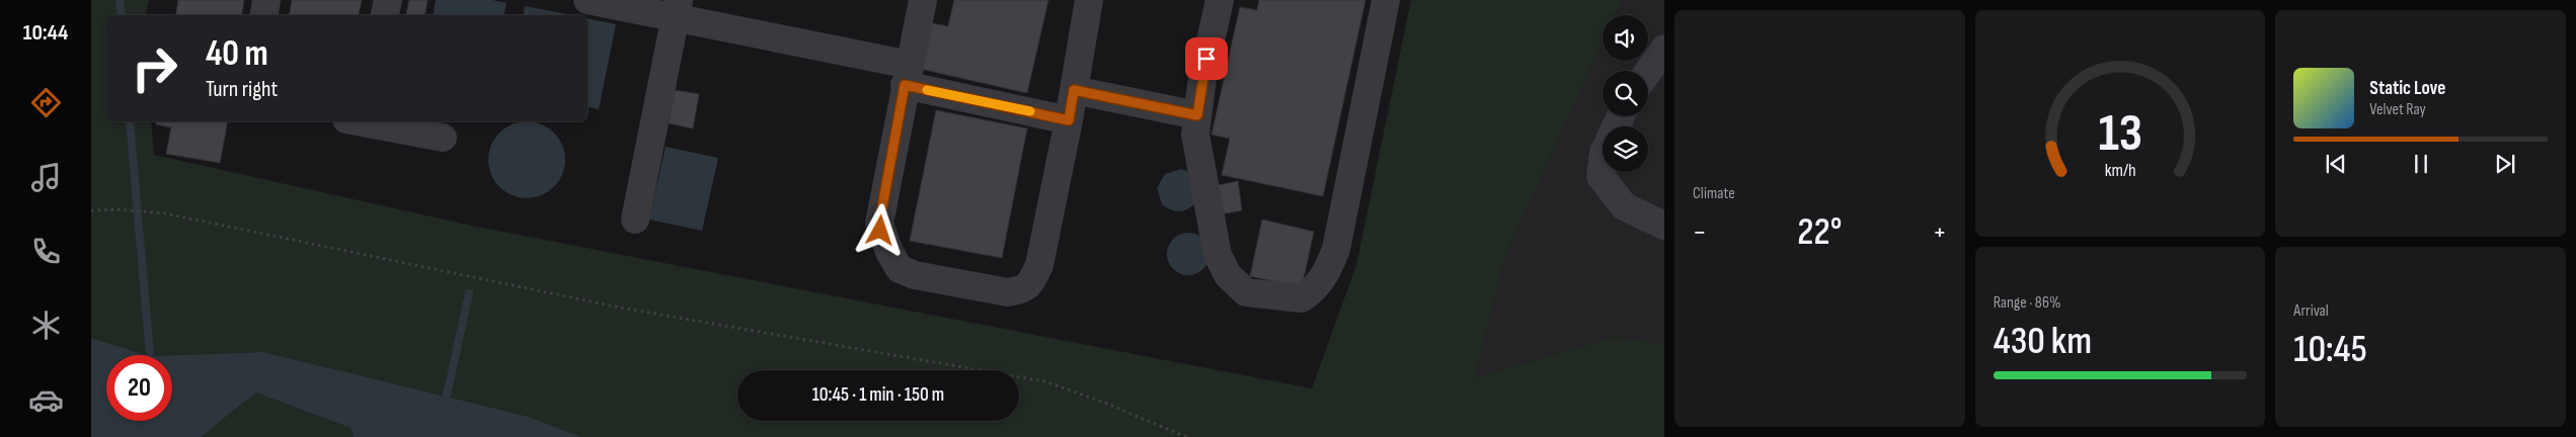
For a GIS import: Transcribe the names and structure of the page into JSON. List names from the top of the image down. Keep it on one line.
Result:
{"page":{"tabs":"10:44","tile":["Climate",["Range · 86%","430 km"],["Arrival","10:45"]],"turn":["40 m","Turn right"],"song":["Static Love","Velvet Ray"],"heat":["−","22°","+"],"limit":"20","trip":"10:45 · 1 min · 150 m","gauge":["13","km/h"]}}
